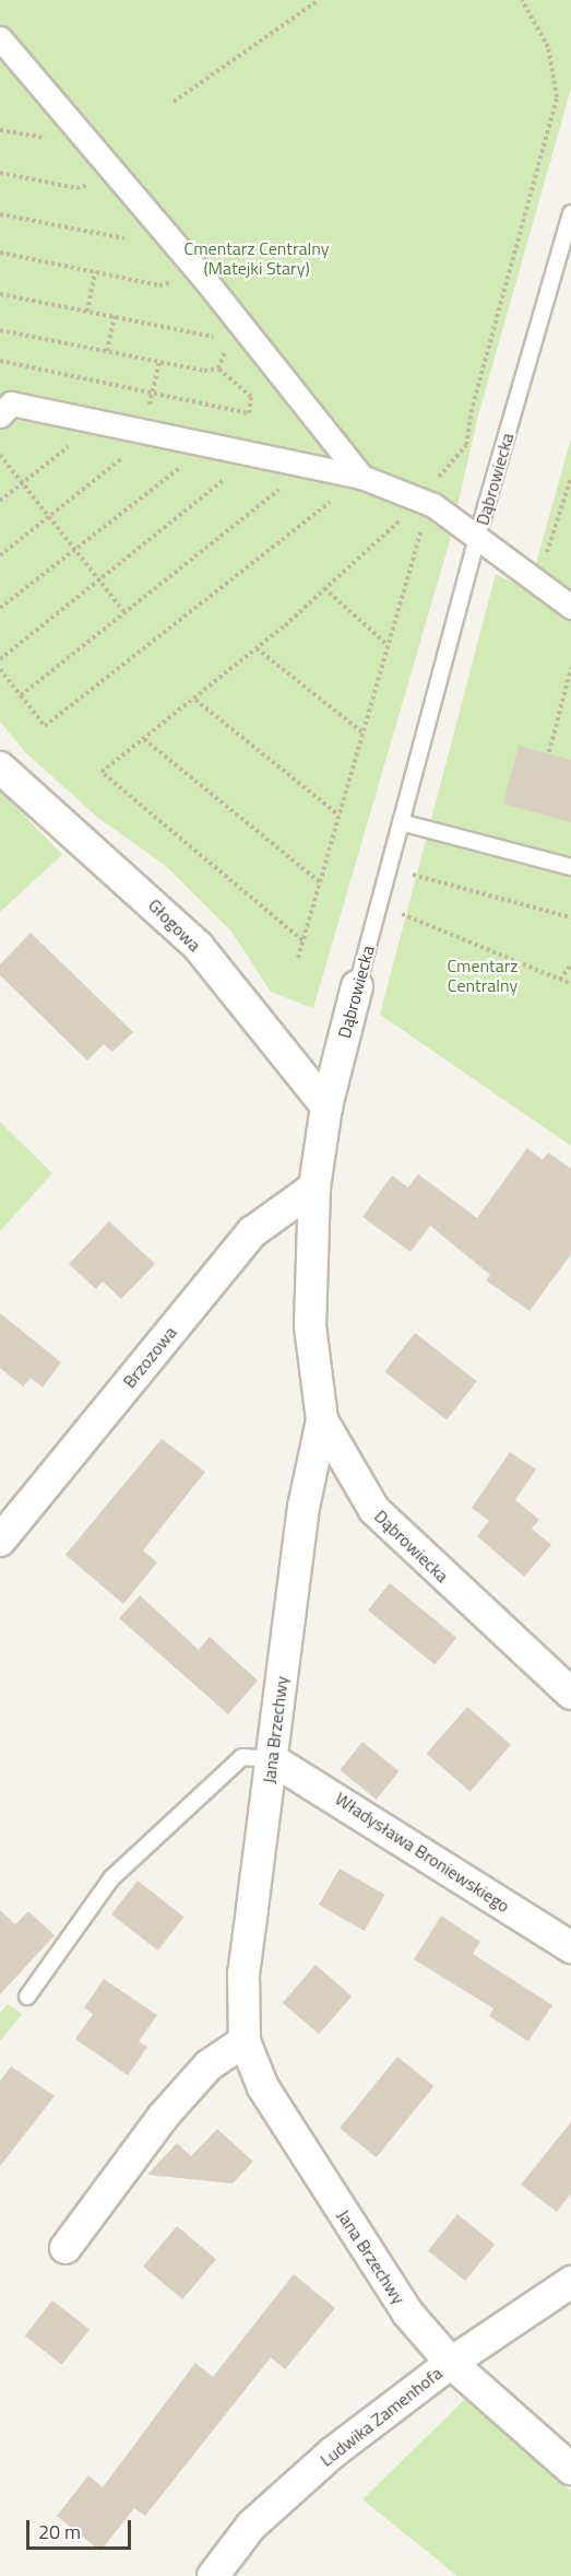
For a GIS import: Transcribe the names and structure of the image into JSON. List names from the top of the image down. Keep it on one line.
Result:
{"streets":{"street":["Dąbrowiecka","Głogowa","Brzozowa","Jana Brzechwy","Władysława Broniewskiego","Ludwika Zamenhofa"]},"crossings":[["Dąbrowiecka","Głogowa"],["Dąbrowiecka","Brzozowa"],["Dąbrowiecka","Jana Brzechwy"],["Jana Brzechwy","Władysława Broniewskiego"],["Jana Brzechwy","Ludwika Zamenhofa"]],"parks":["Cmentarz Centralny (Matejki Stary)","Cmentarz Centralny"],"scale_bar":"20 m"}
